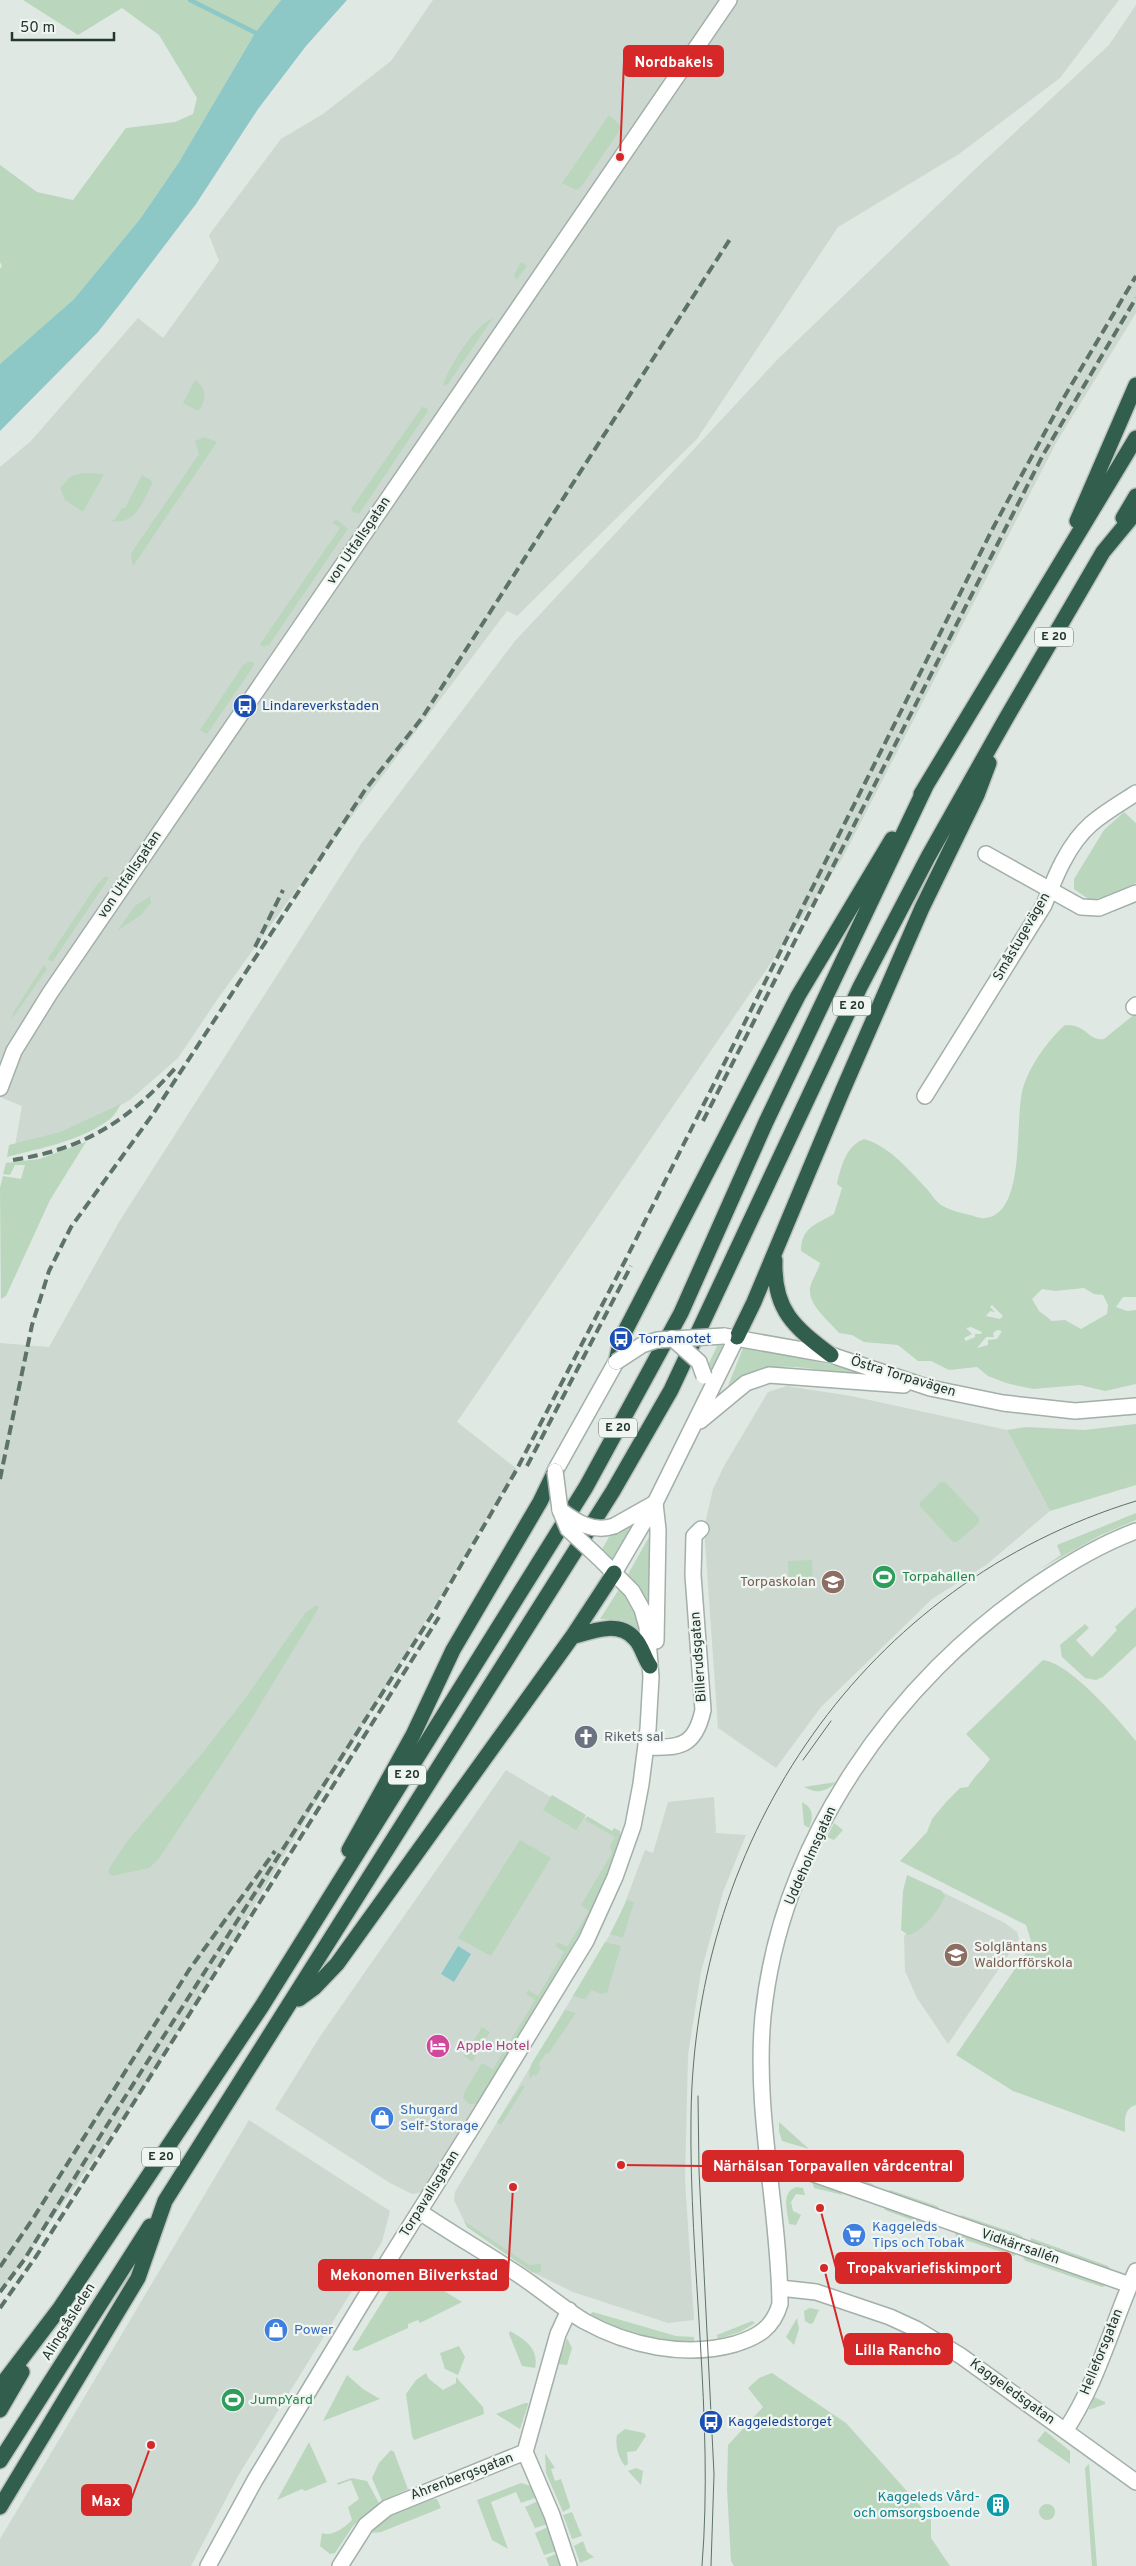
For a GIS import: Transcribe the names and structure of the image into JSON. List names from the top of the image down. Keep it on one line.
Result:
{"streets":{"highway":["E 20","Alingsåsleden"],"street":["von Utfallsgatan","Småstugevägen","Östra Torpavägen","Billerudsgatan","Uddeholmsgatan","Torpavallsgatan","Vidkärrsallén","Helleforsgatan","Kaggeledsgatan","Ahrenbergsgatan"]},"crossings":[["E 20","Alingsåsleden"],["Billerudsgatan","Torpavallsgatan"],["Uddeholmsgatan","Vidkärrsallén"],["Uddeholmsgatan","Kaggeledsgatan"],["Vidkärrsallén","Helleforsgatan"],["Helleforsgatan","Kaggeledsgatan"]],"places":{"other":["Nordbakels","Närhälsan Torpavallen vårdcentral","Mekonomen Bilverkstad","Tropakvariefiskimport","Lilla Rancho","Max"],"bus stop":["Lindareverkstaden","Torpamotet","Kaggeledstorget"],"sports":["Torpahallen","JumpYard"],"school or university":["Torpaskolan","Solgläntans Waldorfförskola"],"church":["Rikets sal"],"hotel":["Apple Hotel"],"shop":["Shurgard Self-Storage","Power"],"supermarket":["Kaggeleds Tips och Tobak"],"building":["Kaggeleds Vård- och omsorgsboende"]},"scale_bar":"50 m"}
